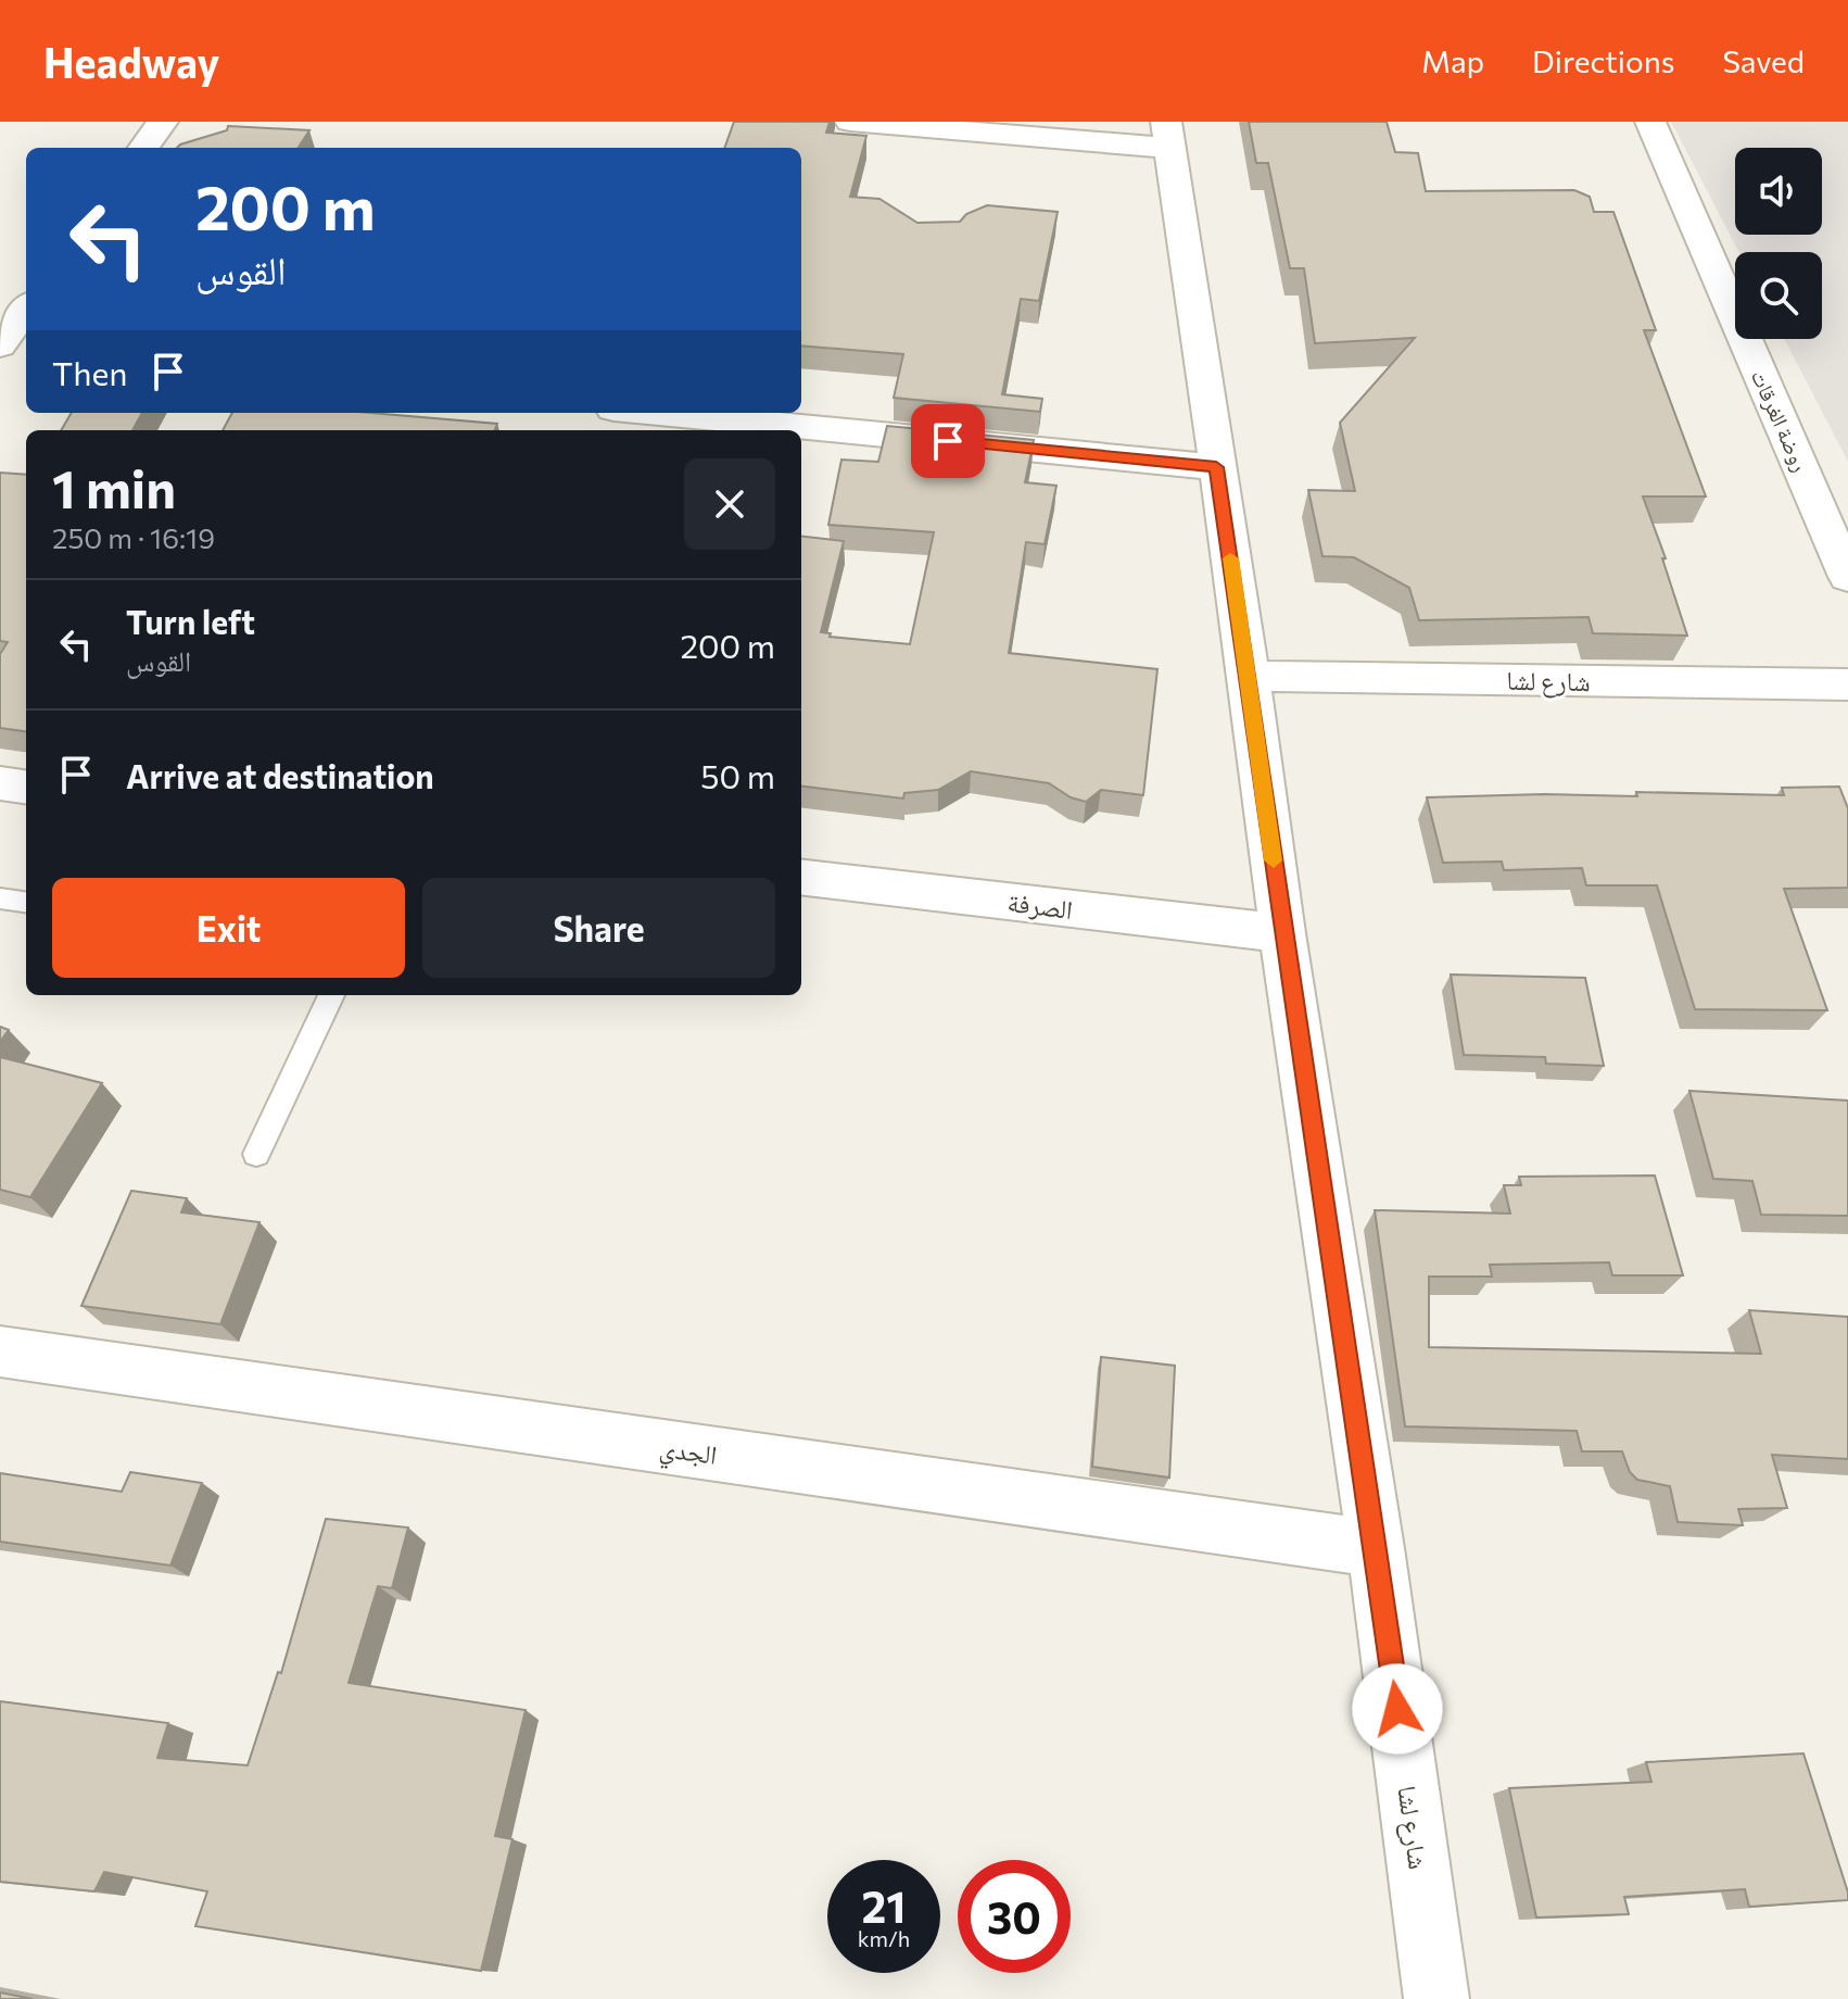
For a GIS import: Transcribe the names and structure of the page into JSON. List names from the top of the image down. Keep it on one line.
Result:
{"streets":{"street":["روضة الغرقات","شارع لشا","الصرفة","الجدي"]},"crossings":[["شارع لشا","الصرفة"],["شارع لشا","الجدي"]],"page":{"header":"Headway","nav":["Map","Directions","Saved"],"turn":["200 m","القوس"],"then":"Then","heading":["1 min","250 m · 16:19"],"list":[{"name":"Turn left","note":"القوس","value":"200 m"},{"name":"Arrive at destination","value":"50 m"}],"buttons":["Exit","Share"],"speed":"21 km/h","limit":"30"}}
